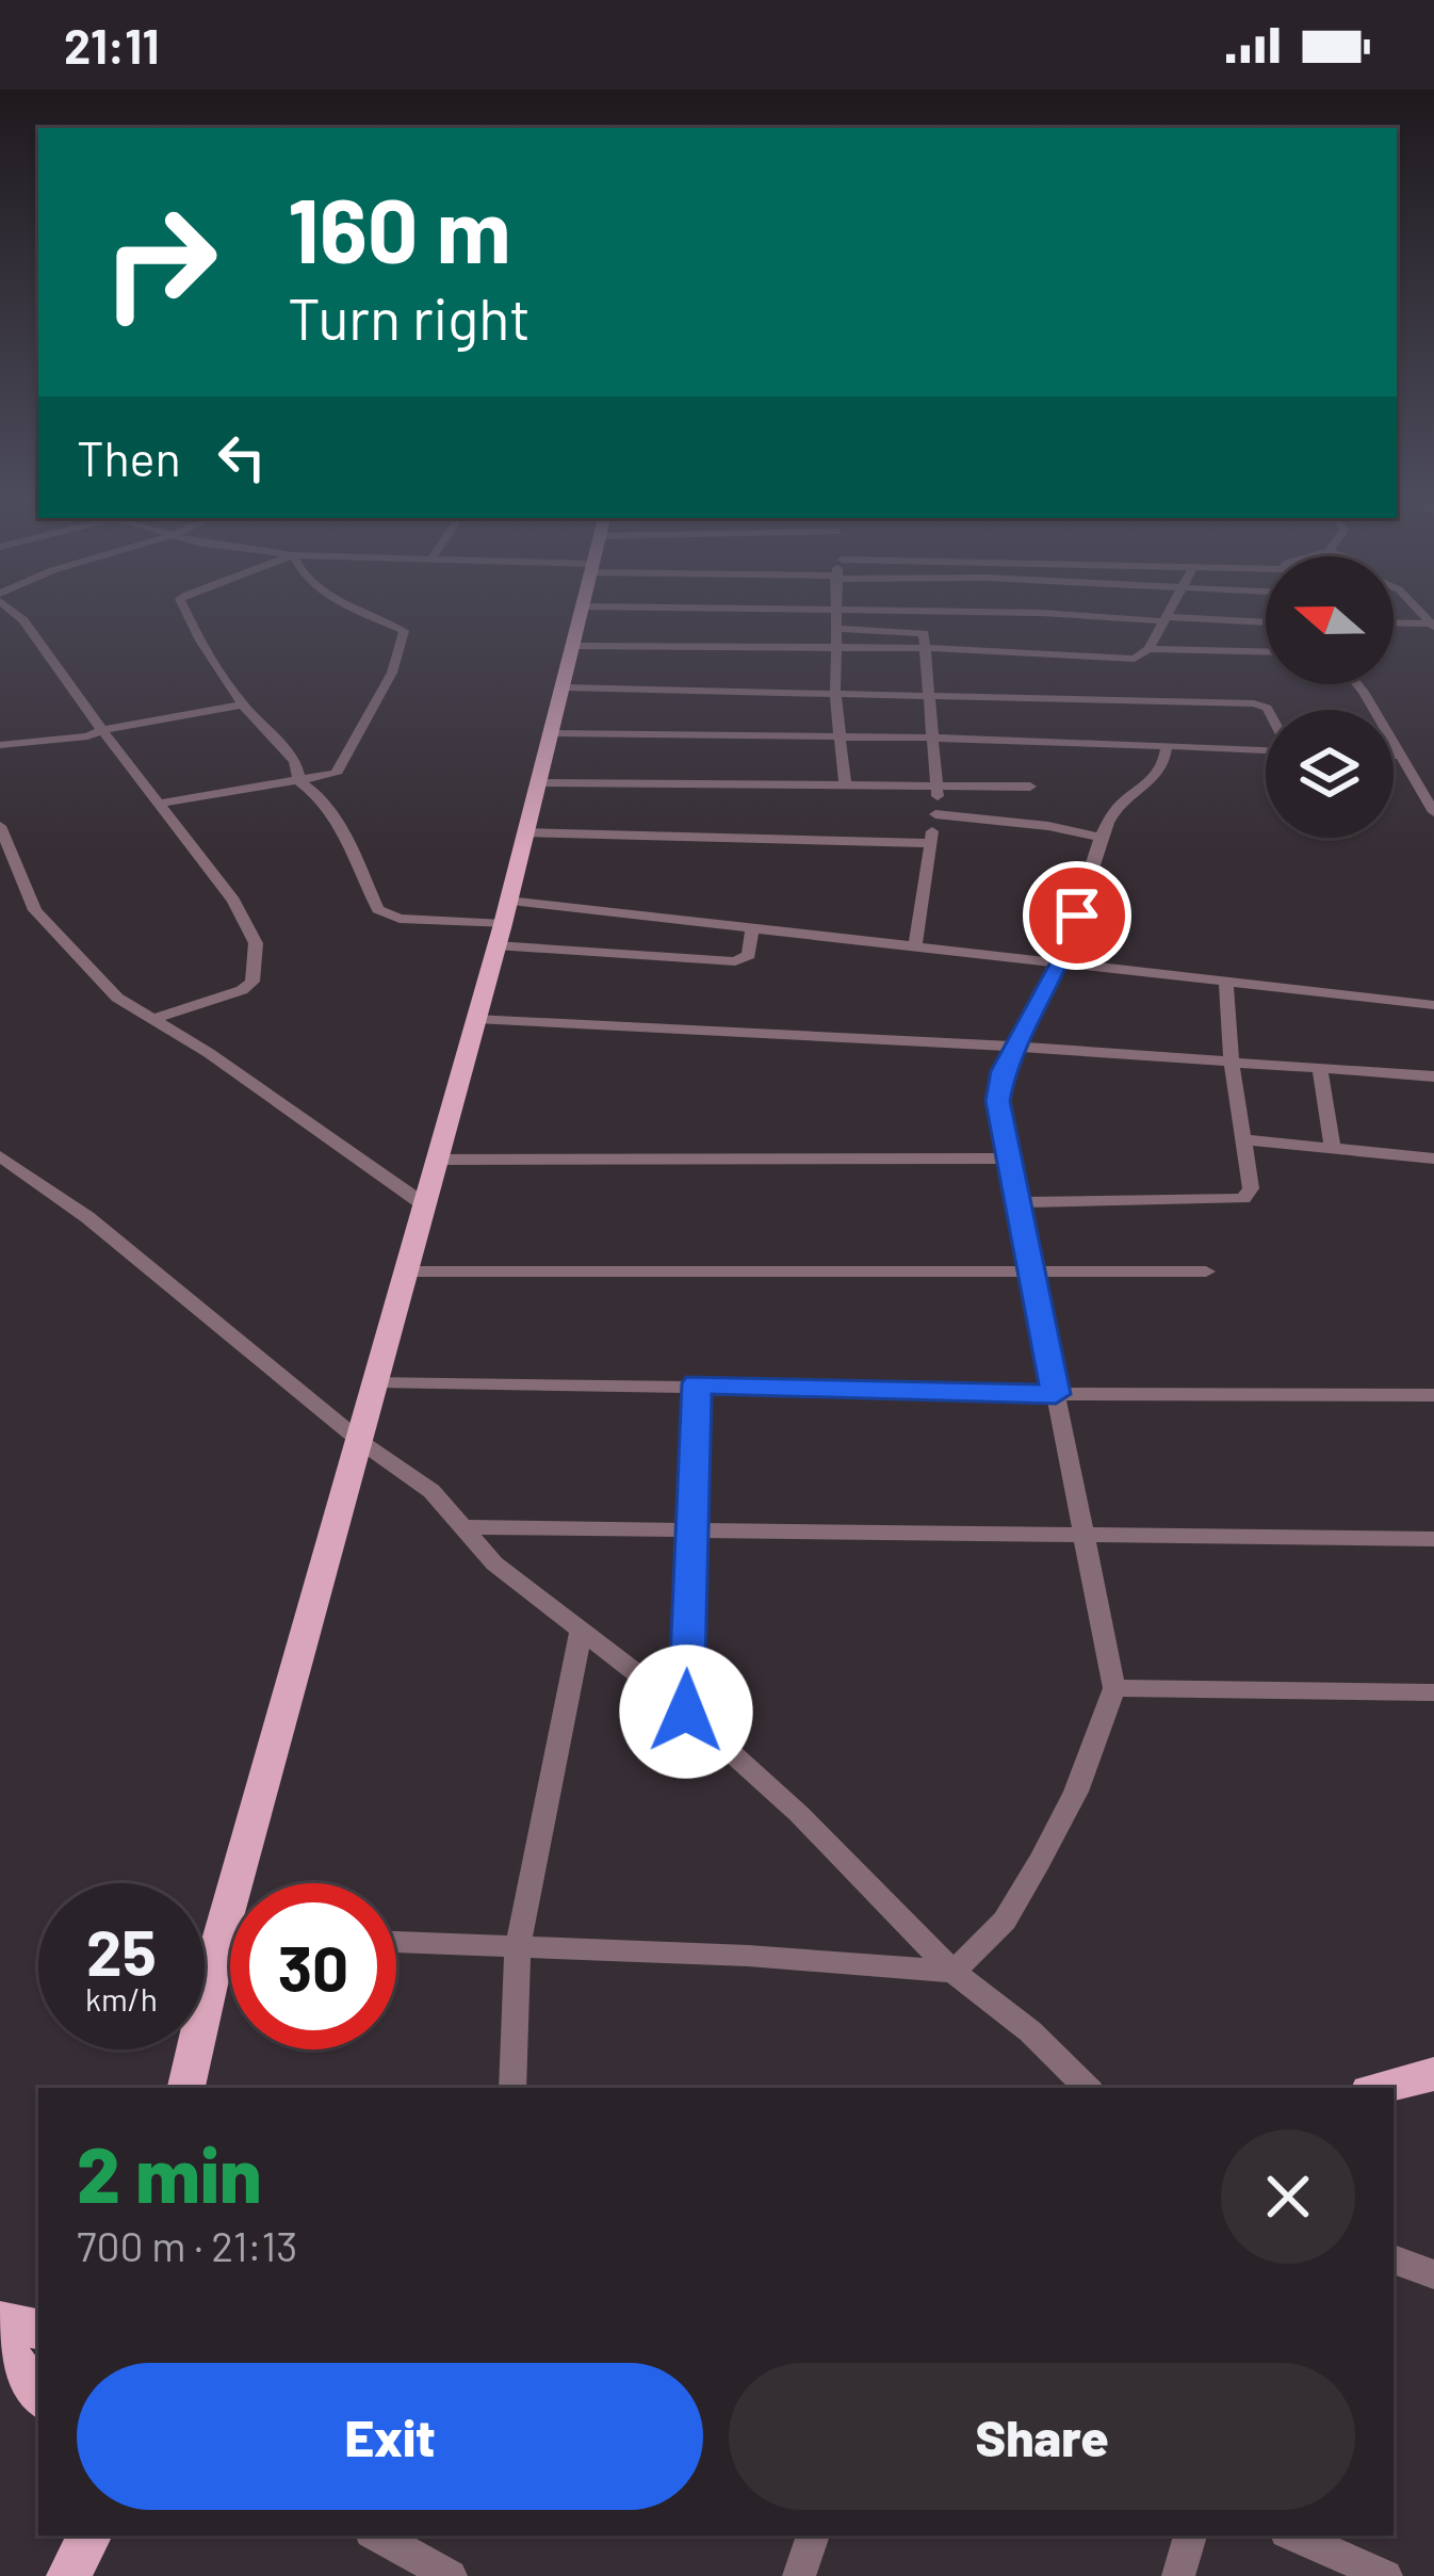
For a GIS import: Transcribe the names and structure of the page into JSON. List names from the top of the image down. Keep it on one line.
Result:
{"north":"left","page":{"status":"21:11","turn":["160 m","Turn right"],"then":"Then","speed":"25 km/h","limit":"30","heading":["2 min","700 m · 21:13"],"buttons":["Exit","Share"]}}
